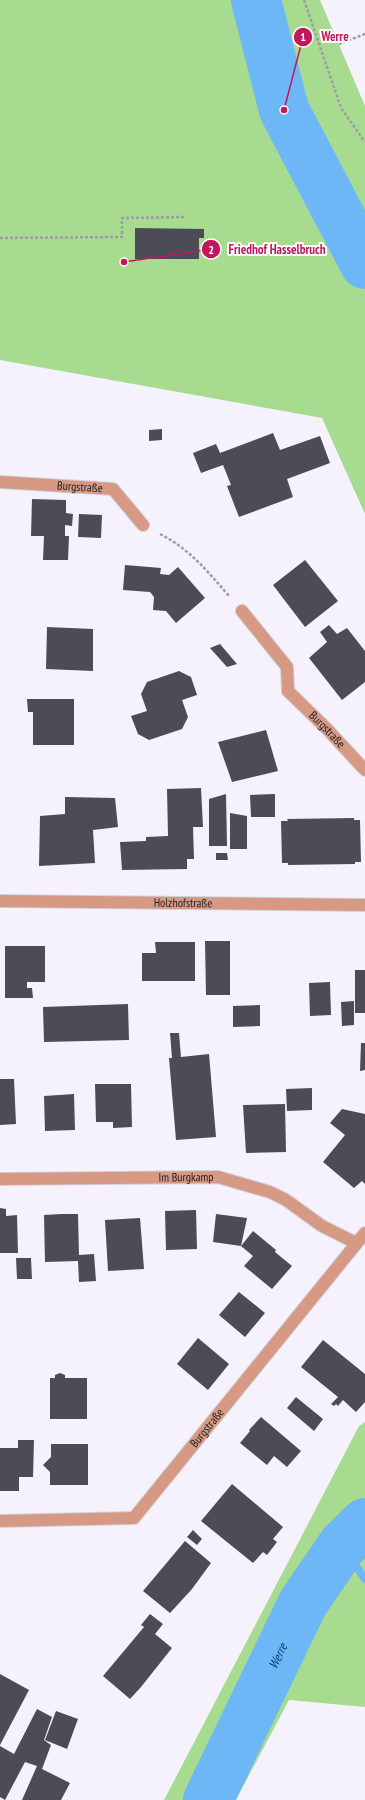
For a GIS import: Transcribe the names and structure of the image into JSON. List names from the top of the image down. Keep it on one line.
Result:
{"streets":{"street":["Burgstraße","Holzhofstraße","Im Burgkamp"]},"crossings":[["Burgstraße","Im Burgkamp"]],"water":["Werre"],"places":["Werre","Friedhof Hasselbruch"]}
